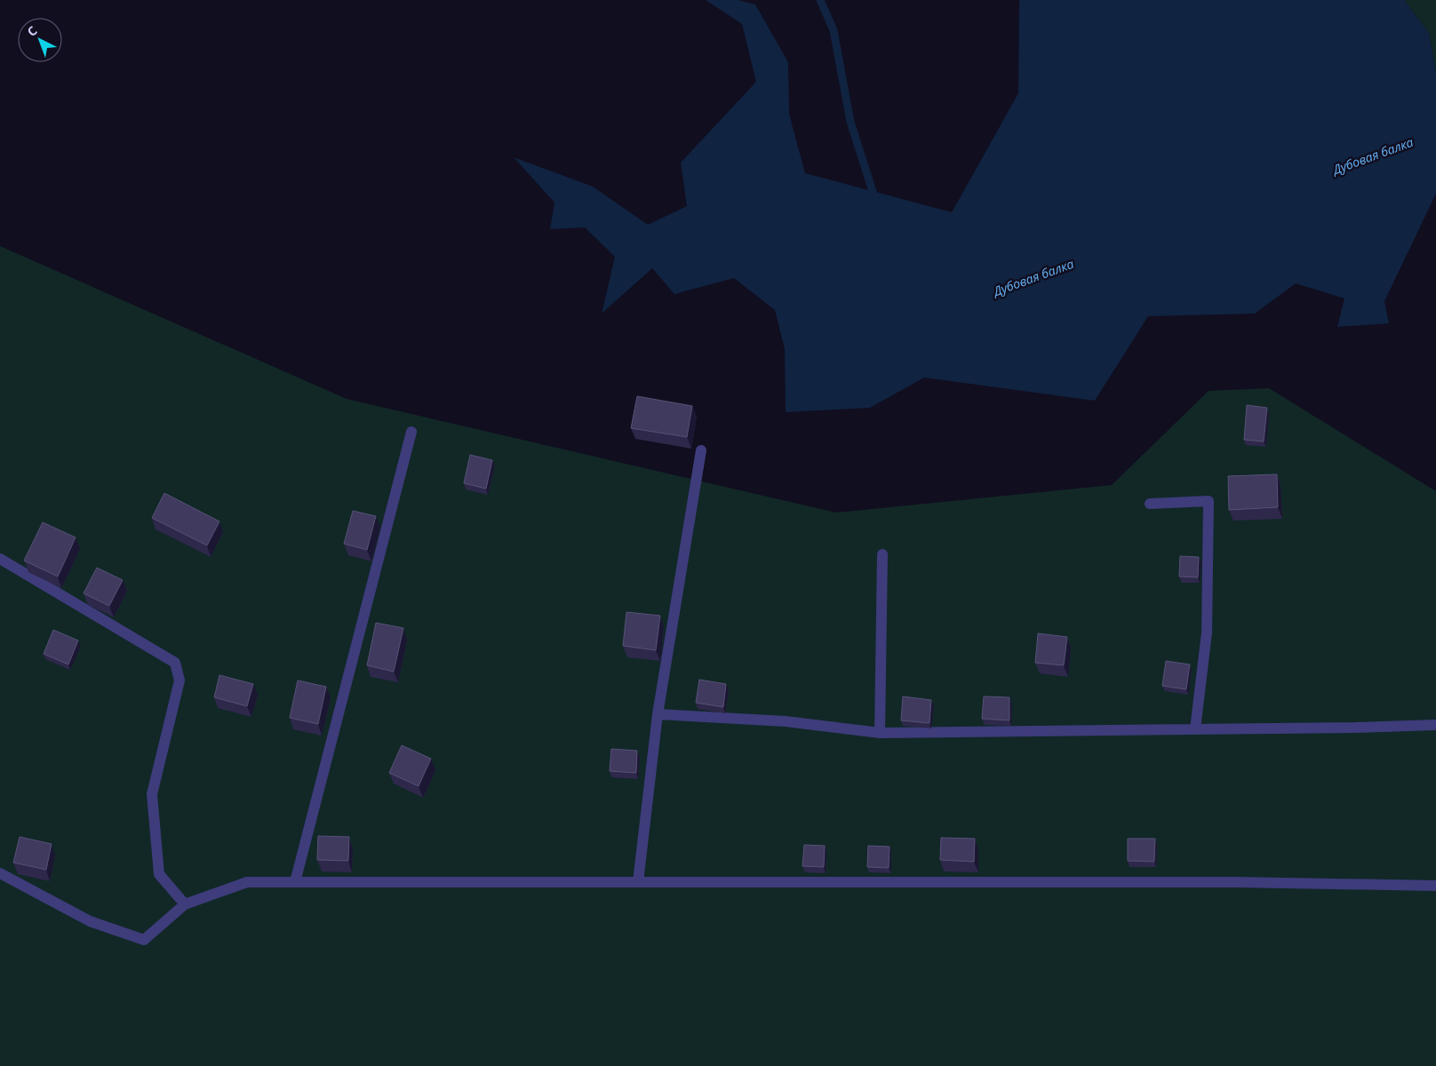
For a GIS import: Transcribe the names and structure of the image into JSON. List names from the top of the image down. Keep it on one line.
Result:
{"water":["Дубовая балка"],"north":"top left"}
